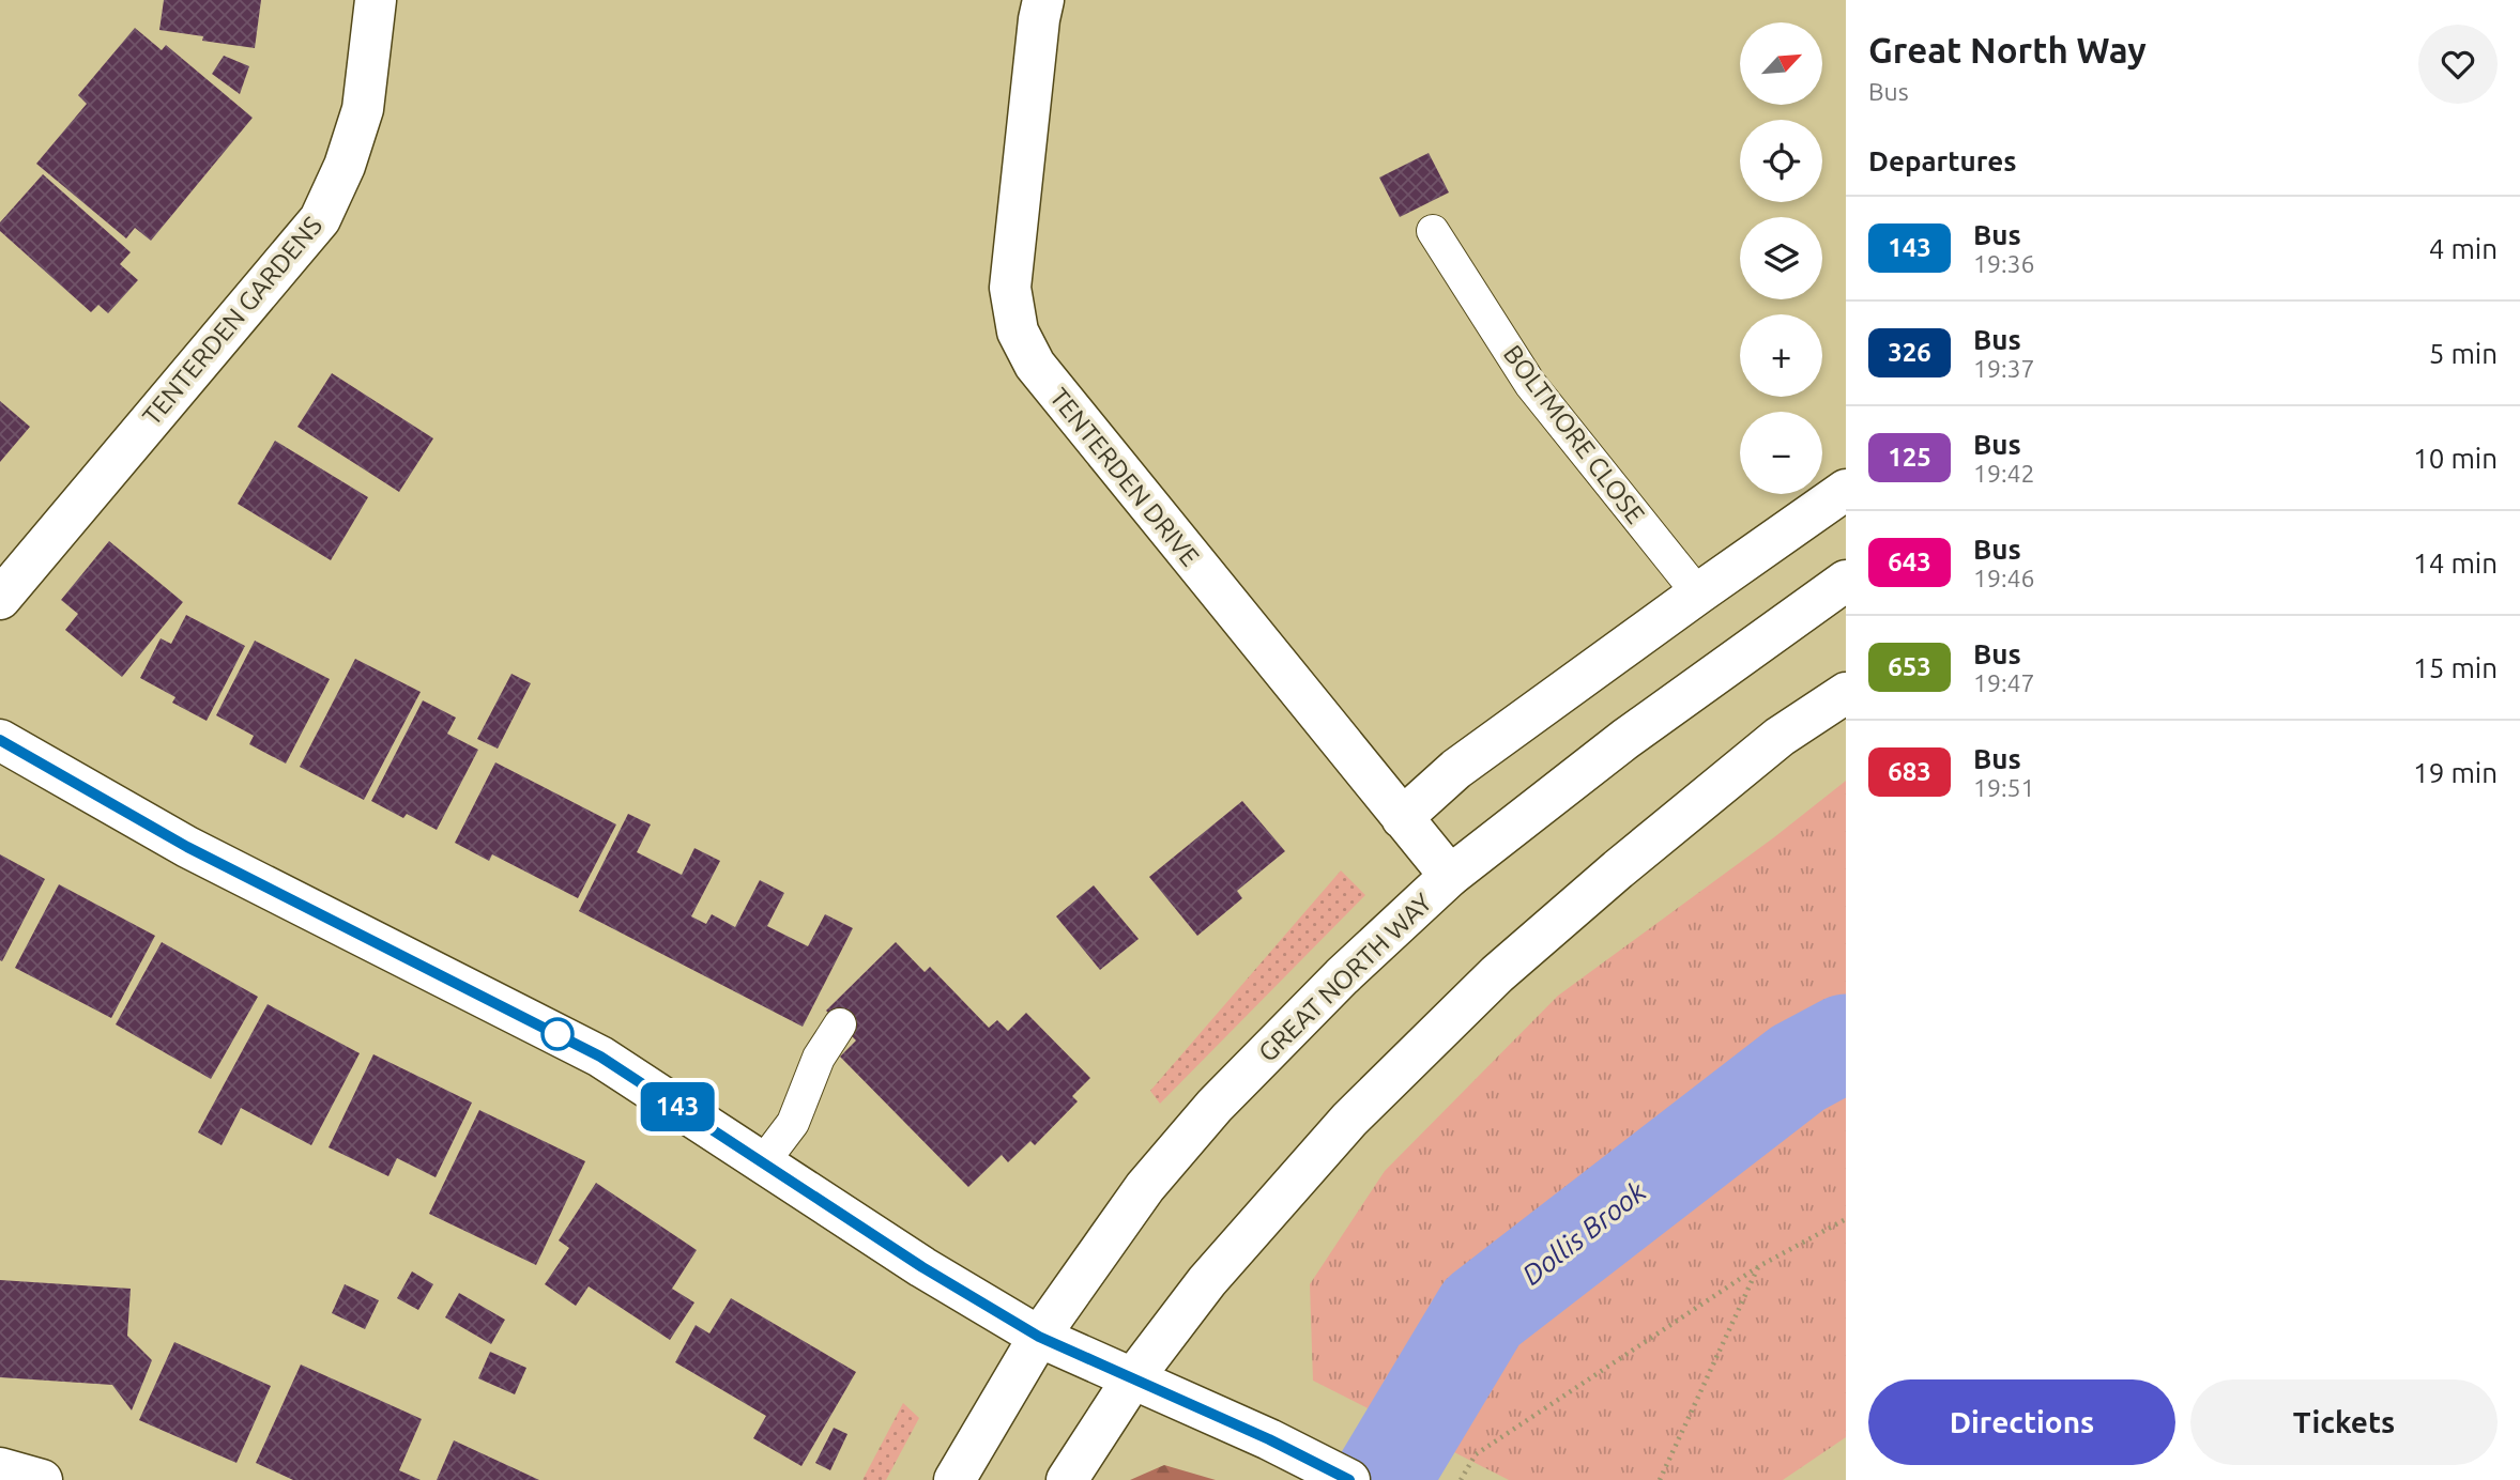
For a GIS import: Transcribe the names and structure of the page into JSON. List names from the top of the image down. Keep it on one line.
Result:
{"streets":{"main road":["TENTERDEN GARDENS","TENTERDEN DRIVE","GREAT NORTH WAY"],"lane":["BOLTMORE CLOSE"]},"crossings":[["TENTERDEN DRIVE","GREAT NORTH WAY"]],"water":["Dollis Brook"],"lines":["bus line 143"],"north":"top right","page":{"on_map":"143","heading":[["Great North Way","Bus"],"Departures"],"map_buttons":["+","−"],"list":[{"mark":"143","name":"Bus","note":"19:36","value":"4 min"},{"mark":"326","name":"Bus","note":"19:37","value":"5 min"},{"mark":"125","name":"Bus","note":"19:42","value":"10 min"},{"mark":"643","name":"Bus","note":"19:46","value":"14 min"},{"mark":"653","name":"Bus","note":"19:47","value":"15 min"},{"mark":"683","name":"Bus","note":"19:51","value":"19 min"}],"buttons":["Directions","Tickets"]}}
